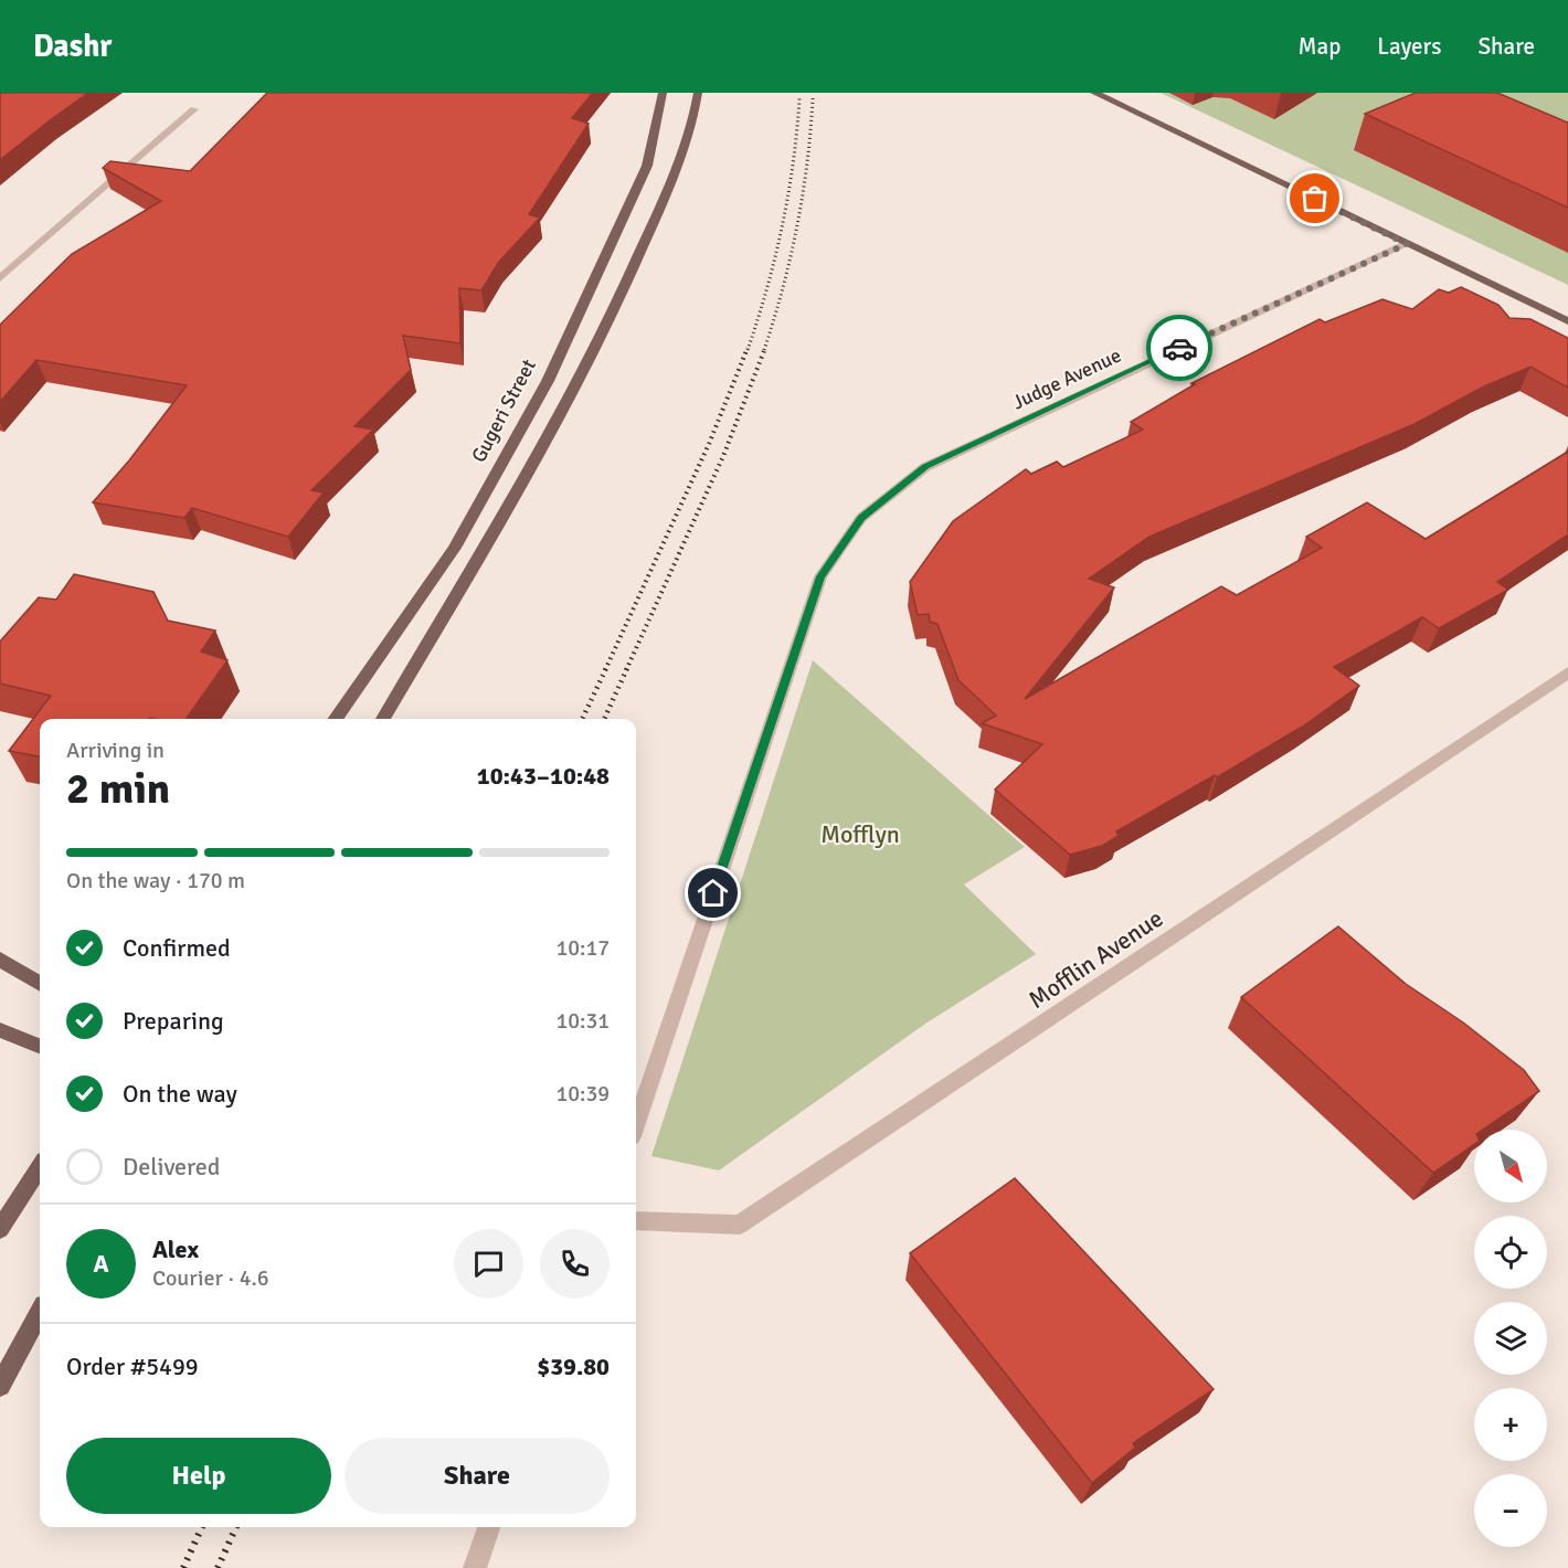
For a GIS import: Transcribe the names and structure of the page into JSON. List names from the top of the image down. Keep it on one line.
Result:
{"streets":{"main road":["Gugeri Street"],"street":["Judge Avenue","Mofflin Avenue"]},"parks":["Mofflyn"],"north":"bottom right","page":{"header":"Dashr","nav":["Map","Layers","Share"],"heading":["2 min","Arriving in","10:43–10:48"],"panel":["Alex","Courier · 4.6","Order #5499","$39.80"],"bar":"On the way · 170 m","list":[["Confirmed","10:17"],["Preparing","10:31"],["On the way","10:39"],"Delivered"],"map_buttons":["+","−"],"round":"A","buttons":["Help","Share"]}}
